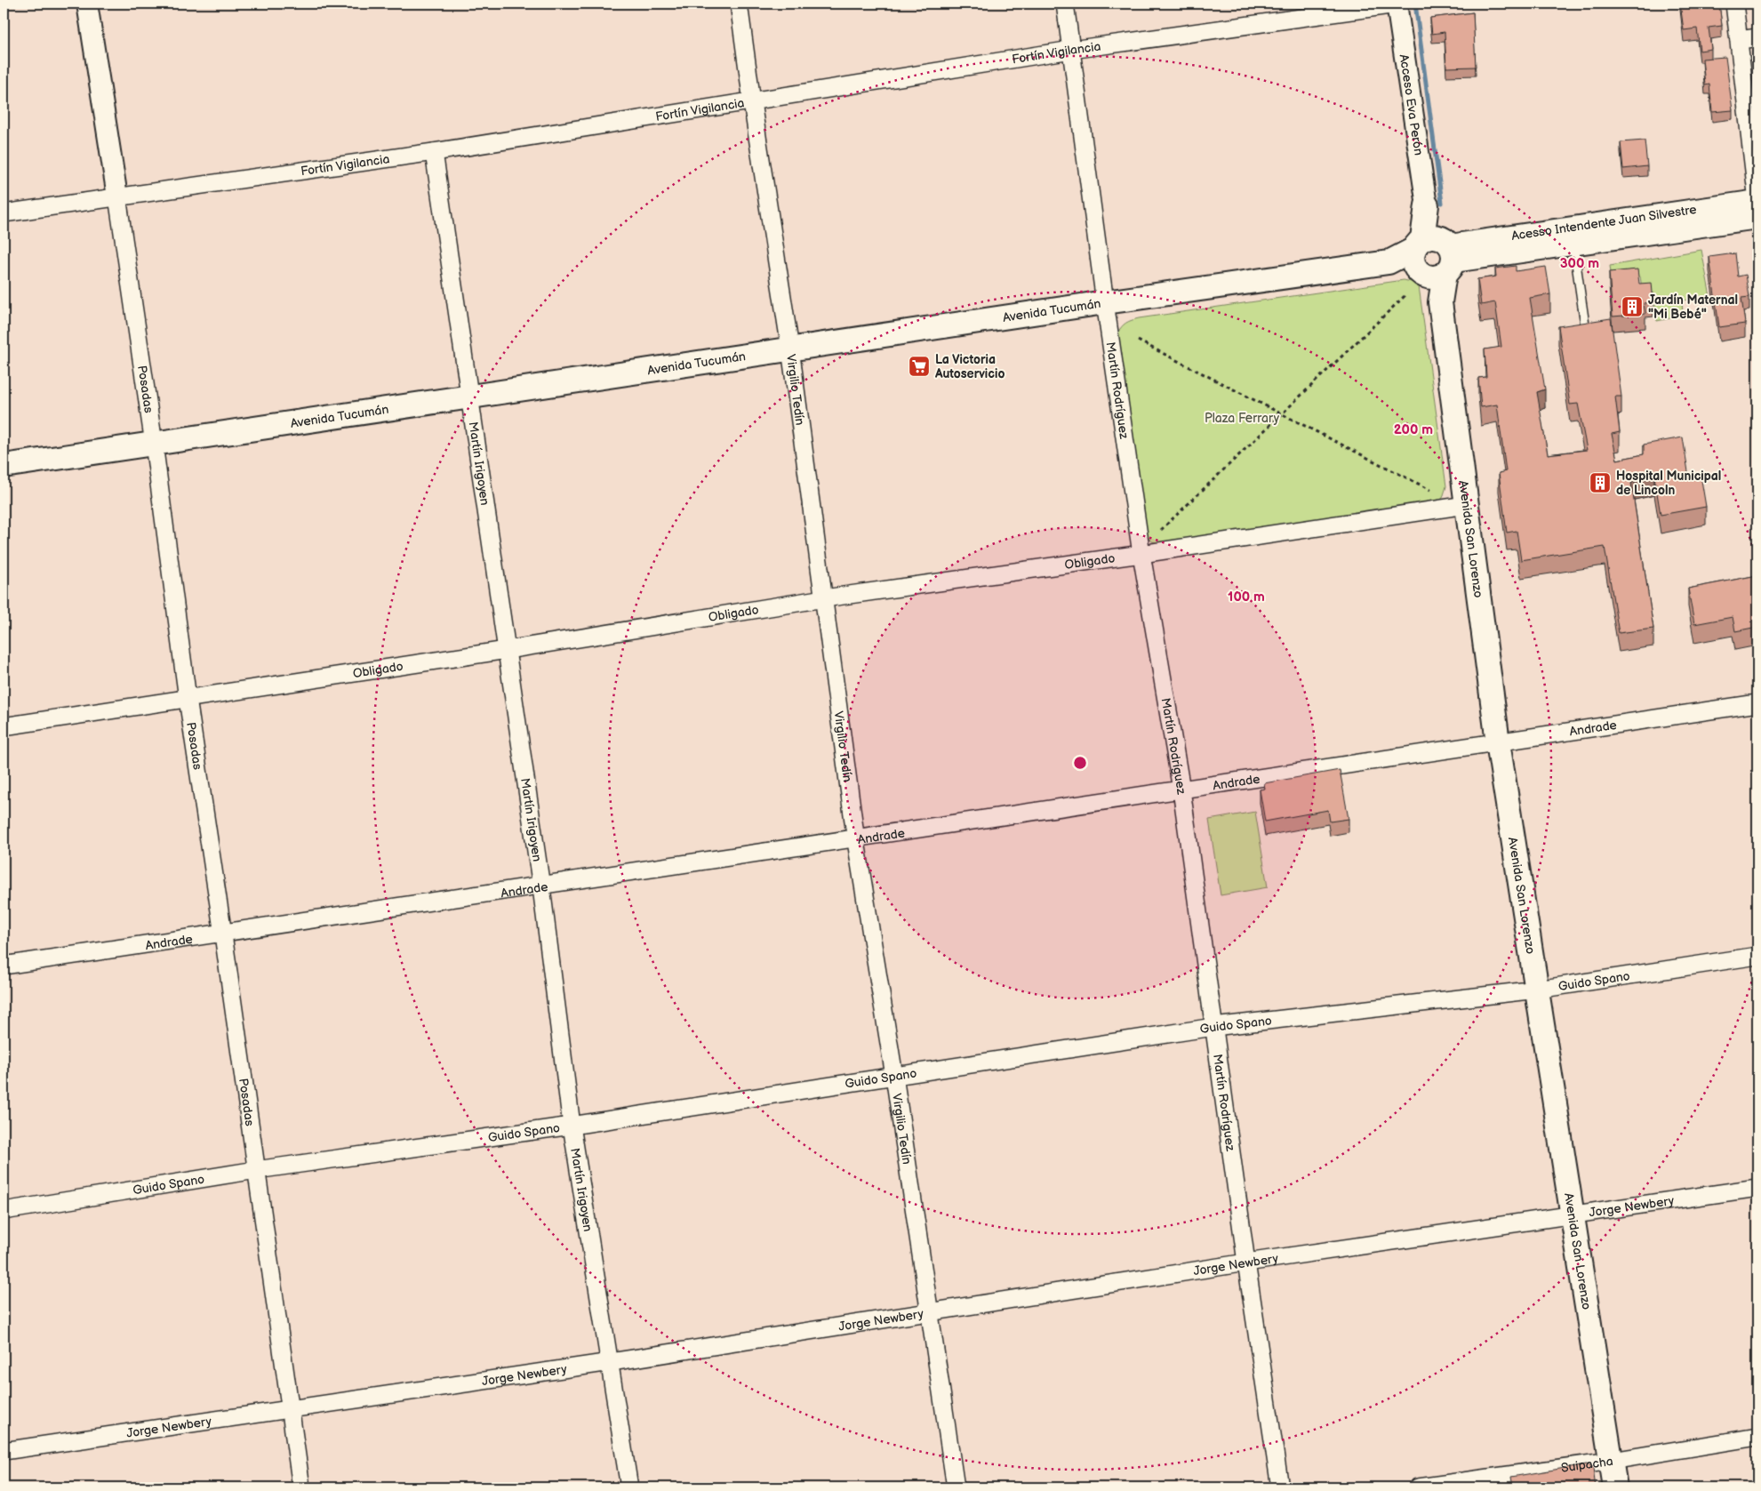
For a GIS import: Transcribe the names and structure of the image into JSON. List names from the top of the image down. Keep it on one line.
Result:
{"streets":{"main road":["Acceso Eva Perón","Avenida Tucumán","Avenida San Lorenzo"],"street":["Fortín Vigilancia","Acesso Intendente Juan Silvestre","Posadas","Virgilio Tedín","Martín Rodríguez","Martín Irigoyen","Obligado","Andrade","Guido Spano","Jorge Newbery","Suipacha"]},"crossings":[["Fortín Vigilancia","Acceso Eva Perón"],["Fortín Vigilancia","Posadas"],["Fortín Vigilancia","Virgilio Tedín"],["Fortín Vigilancia","Martín Rodríguez"],["Fortín Vigilancia","Martín Irigoyen"],["Acceso Eva Perón","Acesso Intendente Juan Silvestre"],["Acceso Eva Perón","Avenida Tucumán"],["Acceso Eva Perón","Avenida San Lorenzo"],["Acesso Intendente Juan Silvestre","Avenida Tucumán"],["Acesso Intendente Juan Silvestre","Avenida San Lorenzo"],["Avenida Tucumán","Posadas"],["Avenida Tucumán","Virgilio Tedín"],["Avenida Tucumán","Martín Rodríguez"],["Avenida Tucumán","Martín Irigoyen"],["Avenida Tucumán","Avenida San Lorenzo"],["Posadas","Obligado"],["Posadas","Andrade"],["Posadas","Guido Spano"],["Posadas","Jorge Newbery"],["Virgilio Tedín","Obligado"],["Virgilio Tedín","Andrade"],["Virgilio Tedín","Guido Spano"],["Virgilio Tedín","Jorge Newbery"],["Martín Rodríguez","Obligado"],["Martín Rodríguez","Andrade"],["Martín Rodríguez","Guido Spano"],["Martín Rodríguez","Jorge Newbery"],["Martín Irigoyen","Obligado"],["Martín Irigoyen","Andrade"],["Martín Irigoyen","Guido Spano"],["Martín Irigoyen","Jorge Newbery"],["Avenida San Lorenzo","Obligado"],["Avenida San Lorenzo","Andrade"],["Avenida San Lorenzo","Guido Spano"],["Avenida San Lorenzo","Jorge Newbery"],["Avenida San Lorenzo","Suipacha"]],"parks":["Plaza Ferrary"],"places":{"building":["Jardín Maternal \"Mi Bebé\"","Hospital Municipal de Lincoln"],"supermarket":["La Victoria Autoservicio"]},"rings":["300 m","200 m","100 m"]}
